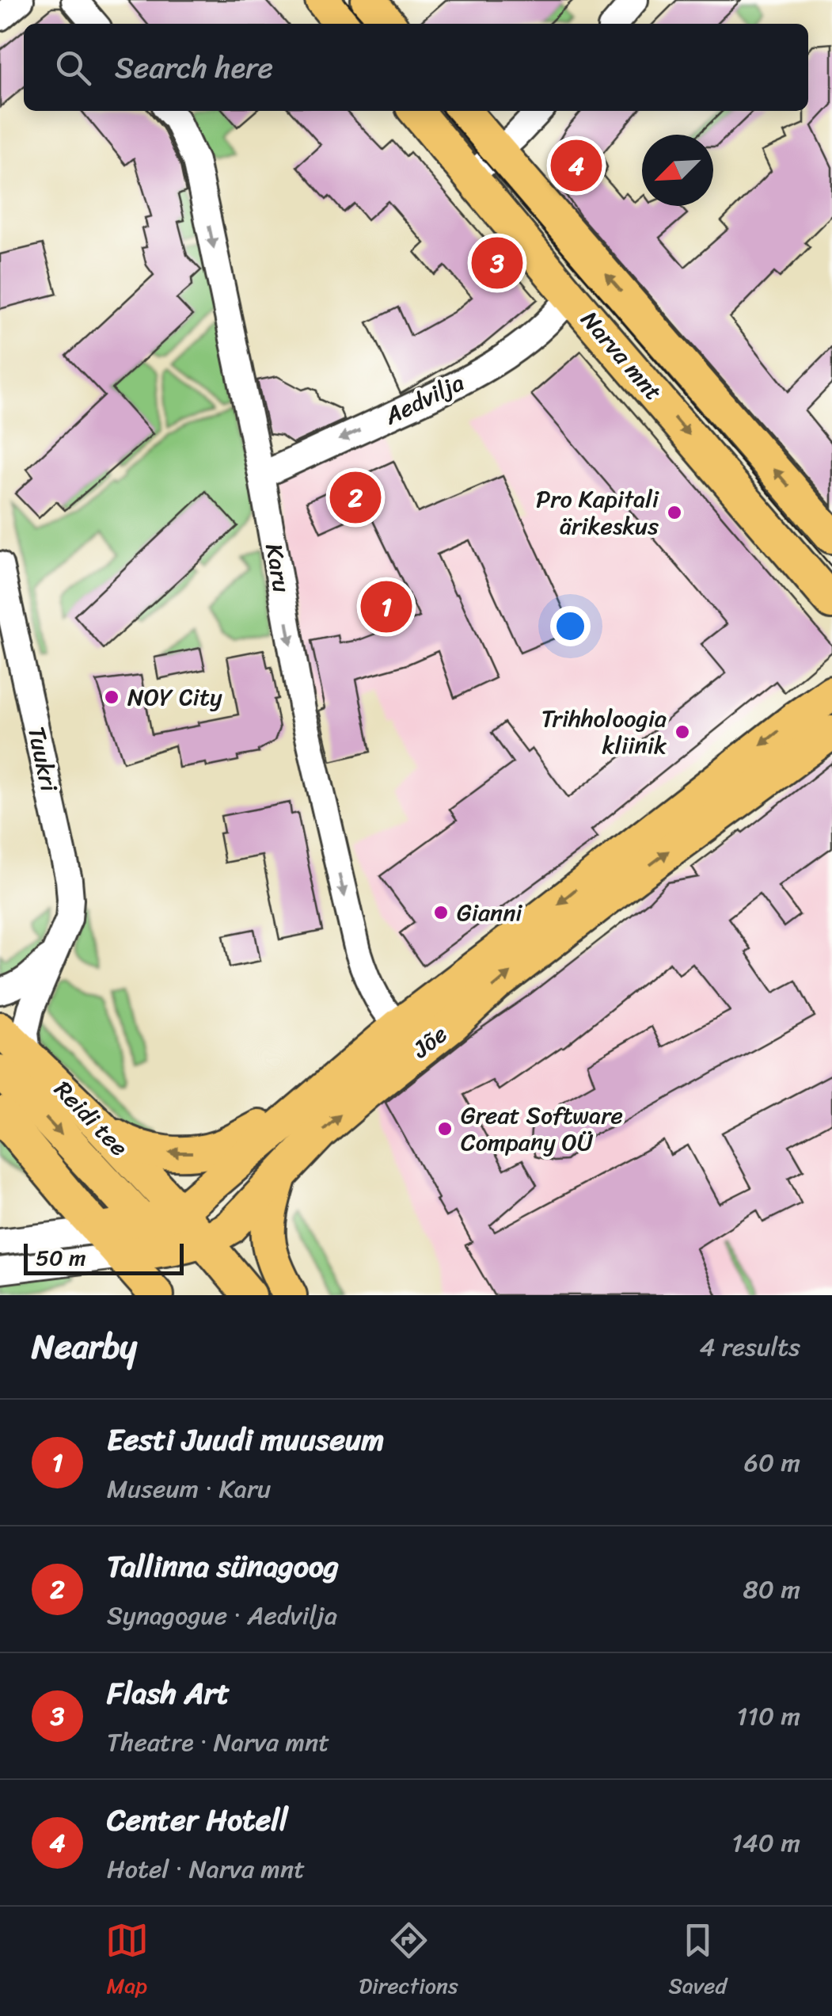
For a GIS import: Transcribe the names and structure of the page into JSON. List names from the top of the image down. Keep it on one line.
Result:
{"streets":{"main road":["Narva mnt","Jõe","Reidi tee"],"street":["Aedvilja","Karu","Tuukri"]},"crossings":[["Narva mnt","Aedvilja"],["Aedvilja","Karu"],["Karu","Jõe"],["Tuukri","Reidi tee"],["Jõe","Reidi tee"]],"one_way":["Aedvilja","Karu"],"places":["Pro Kapitali ärikeskus","NOY City","Trihholoogia kliinik","Gianni","Great Software Company OÜ"],"scale_bar":"50 m","north":"bottom left","page":{"search":"Search here","pins":["4","3","2","1"],"scale":"50 m","heading":["Nearby","4 results"],"list":[{"mark":"1","name":"Eesti Juudi muuseum","note":"Museum · Karu","value":"60 m"},{"mark":"2","name":"Tallinna sünagoog","note":"Synagogue · Aedvilja","value":"80 m"},{"mark":"3","name":"Flash Art","note":"Theatre · Narva mnt","value":"110 m"},{"mark":"4","name":"Center Hotell","note":"Hotel · Narva mnt","value":"140 m"}],"nav":["Map","Directions","Saved"]}}
